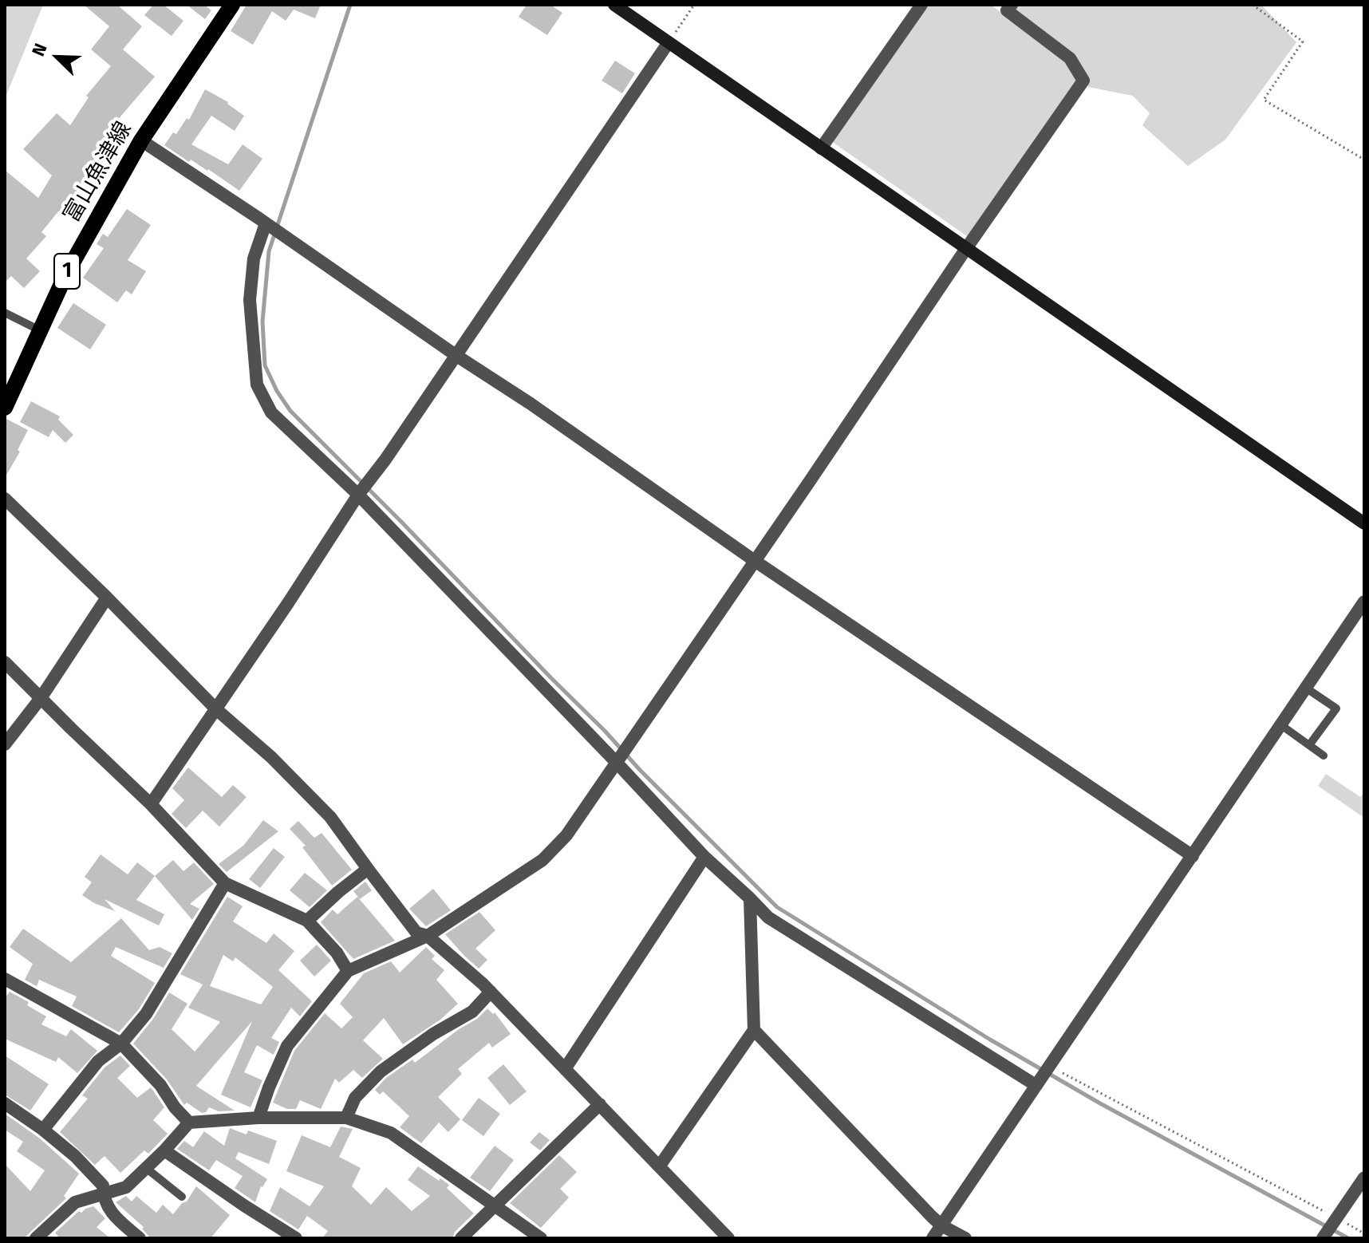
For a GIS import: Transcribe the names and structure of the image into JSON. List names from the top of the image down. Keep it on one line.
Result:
{"streets":{"main road":["富山魚津線","1"]},"north":"top left"}
